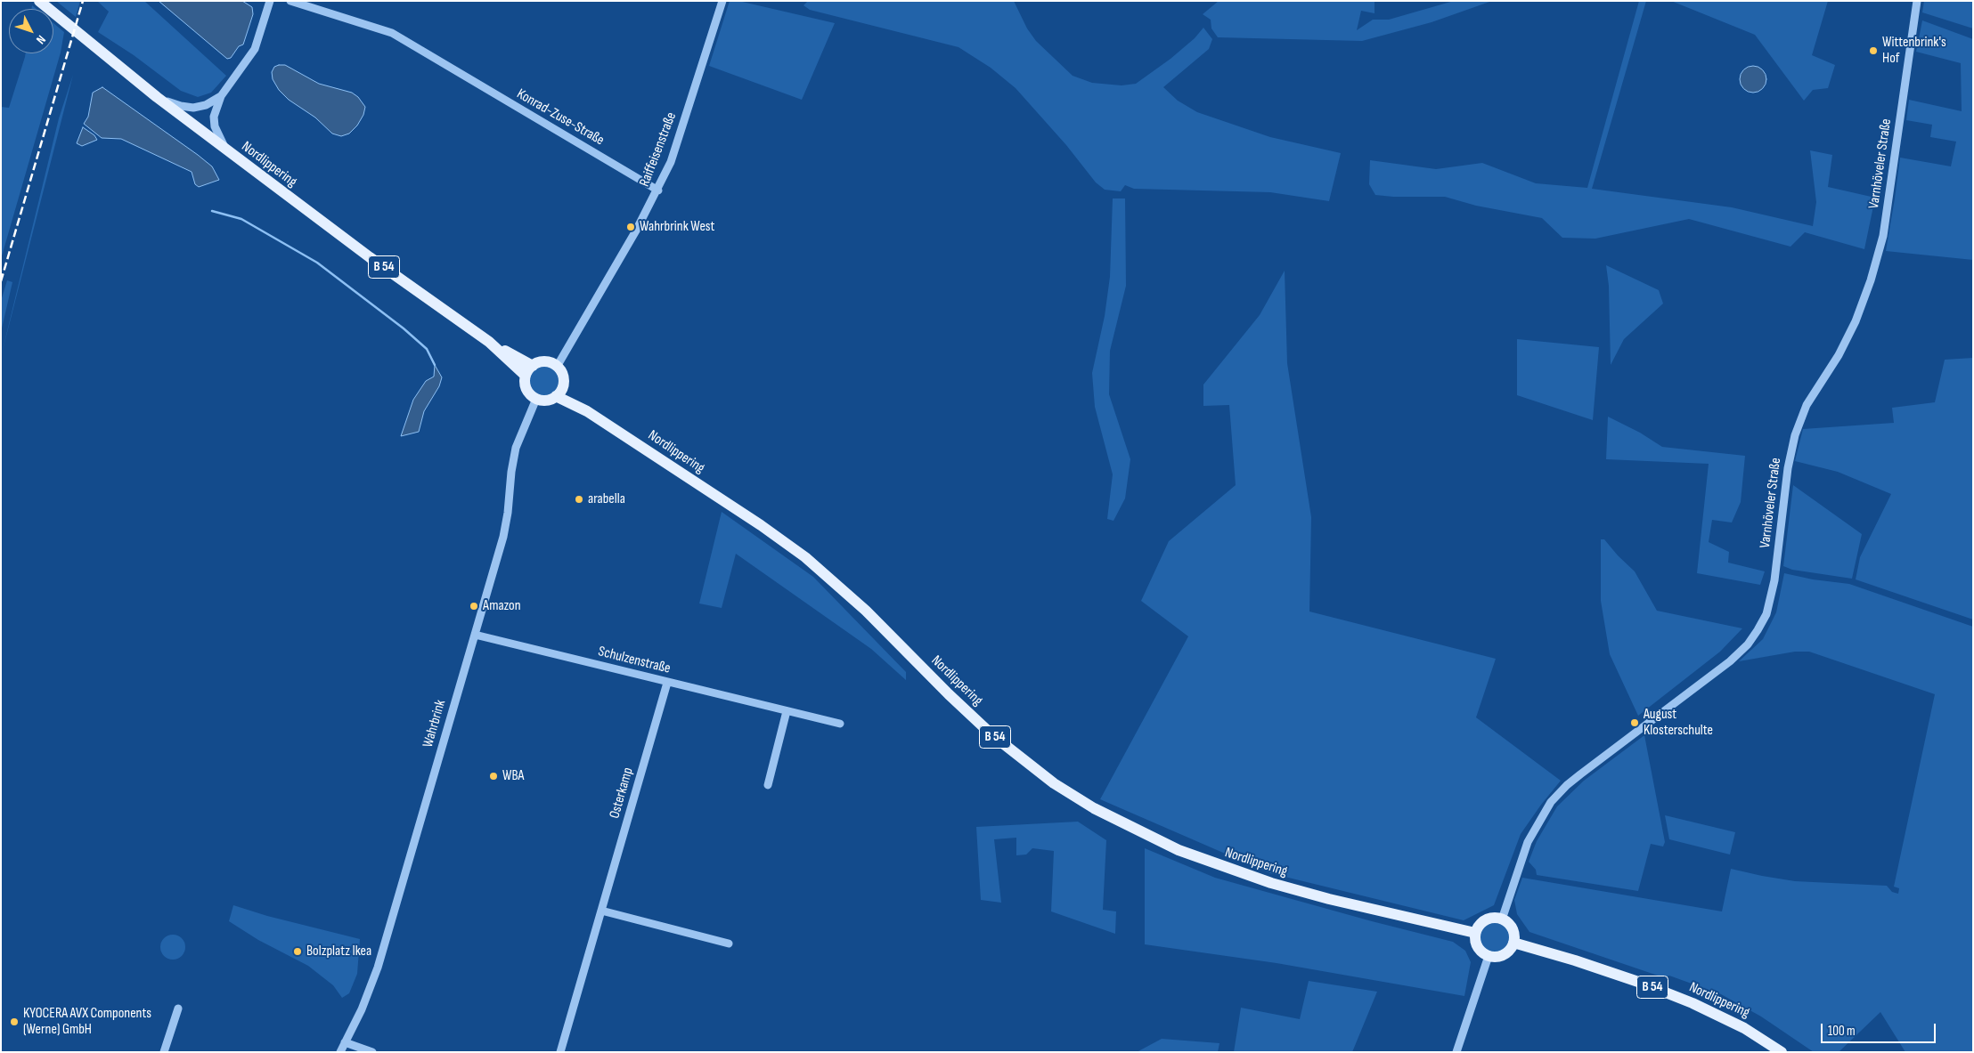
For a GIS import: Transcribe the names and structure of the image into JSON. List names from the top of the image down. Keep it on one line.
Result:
{"streets":{"main road":["Nordlippering","B 54"],"street":["Konrad-Zuse-Straße","Raiffeisenstraße","Varnhöveler Straße","Schulzenstraße","Wahrbrink","Osterkamp"]},"crossings":[["Konrad-Zuse-Straße","Raiffeisenstraße"],["Raiffeisenstraße","Nordlippering"],["Raiffeisenstraße","Wahrbrink"],["Varnhöveler Straße","Nordlippering"],["Nordlippering","Wahrbrink"],["Schulzenstraße","Wahrbrink"],["Schulzenstraße","Osterkamp"]],"places":["Wittenbrink's Hof","Wahrbrink West","arabella","Amazon","August Klosterschulte","WBA","Bolzplatz Ikea","KYOCERA AVX Components (Werne) GmbH"],"scale_bar":"100 m","north":"bottom right"}
